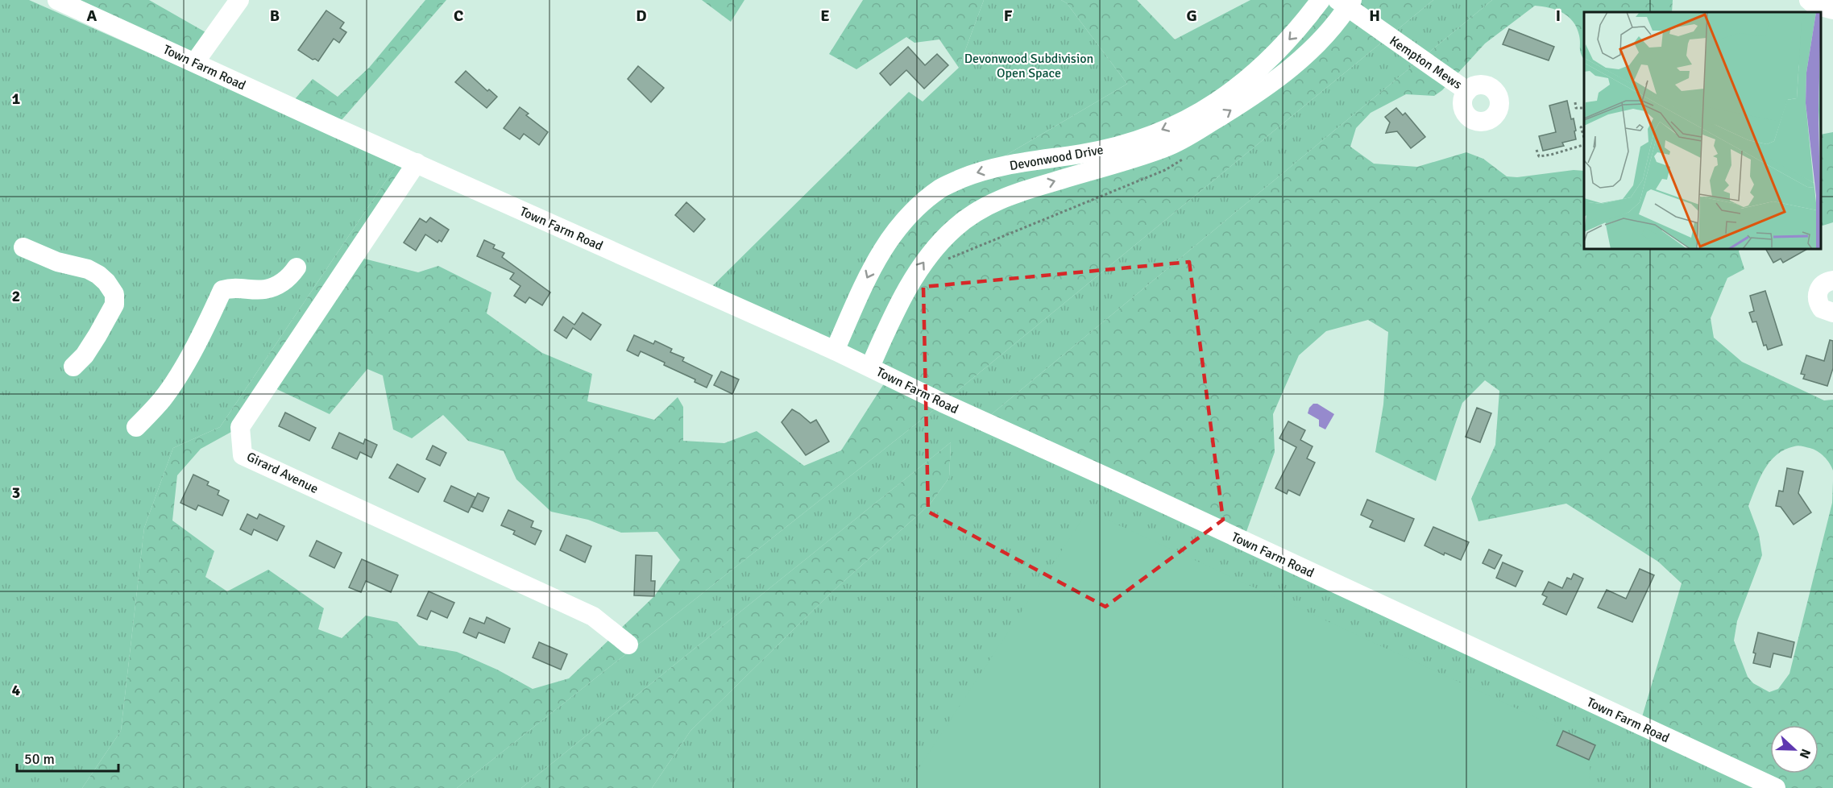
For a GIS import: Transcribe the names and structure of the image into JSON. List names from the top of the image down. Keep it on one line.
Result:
{"streets":{"street":["Kempton Mews","Town Farm Road","Devonwood Drive","Girard Avenue"]},"crossings":[["Kempton Mews","Devonwood Drive"],["Town Farm Road","Devonwood Drive"],["Town Farm Road","Girard Avenue"]],"parks":["Devonwood Subdivision Open Space"],"scale_bar":"50 m","north":"right","grid":{"columns":["A","B","C","D","E","F","G","H","I"],"rows":["1","2","3","4"]}}
